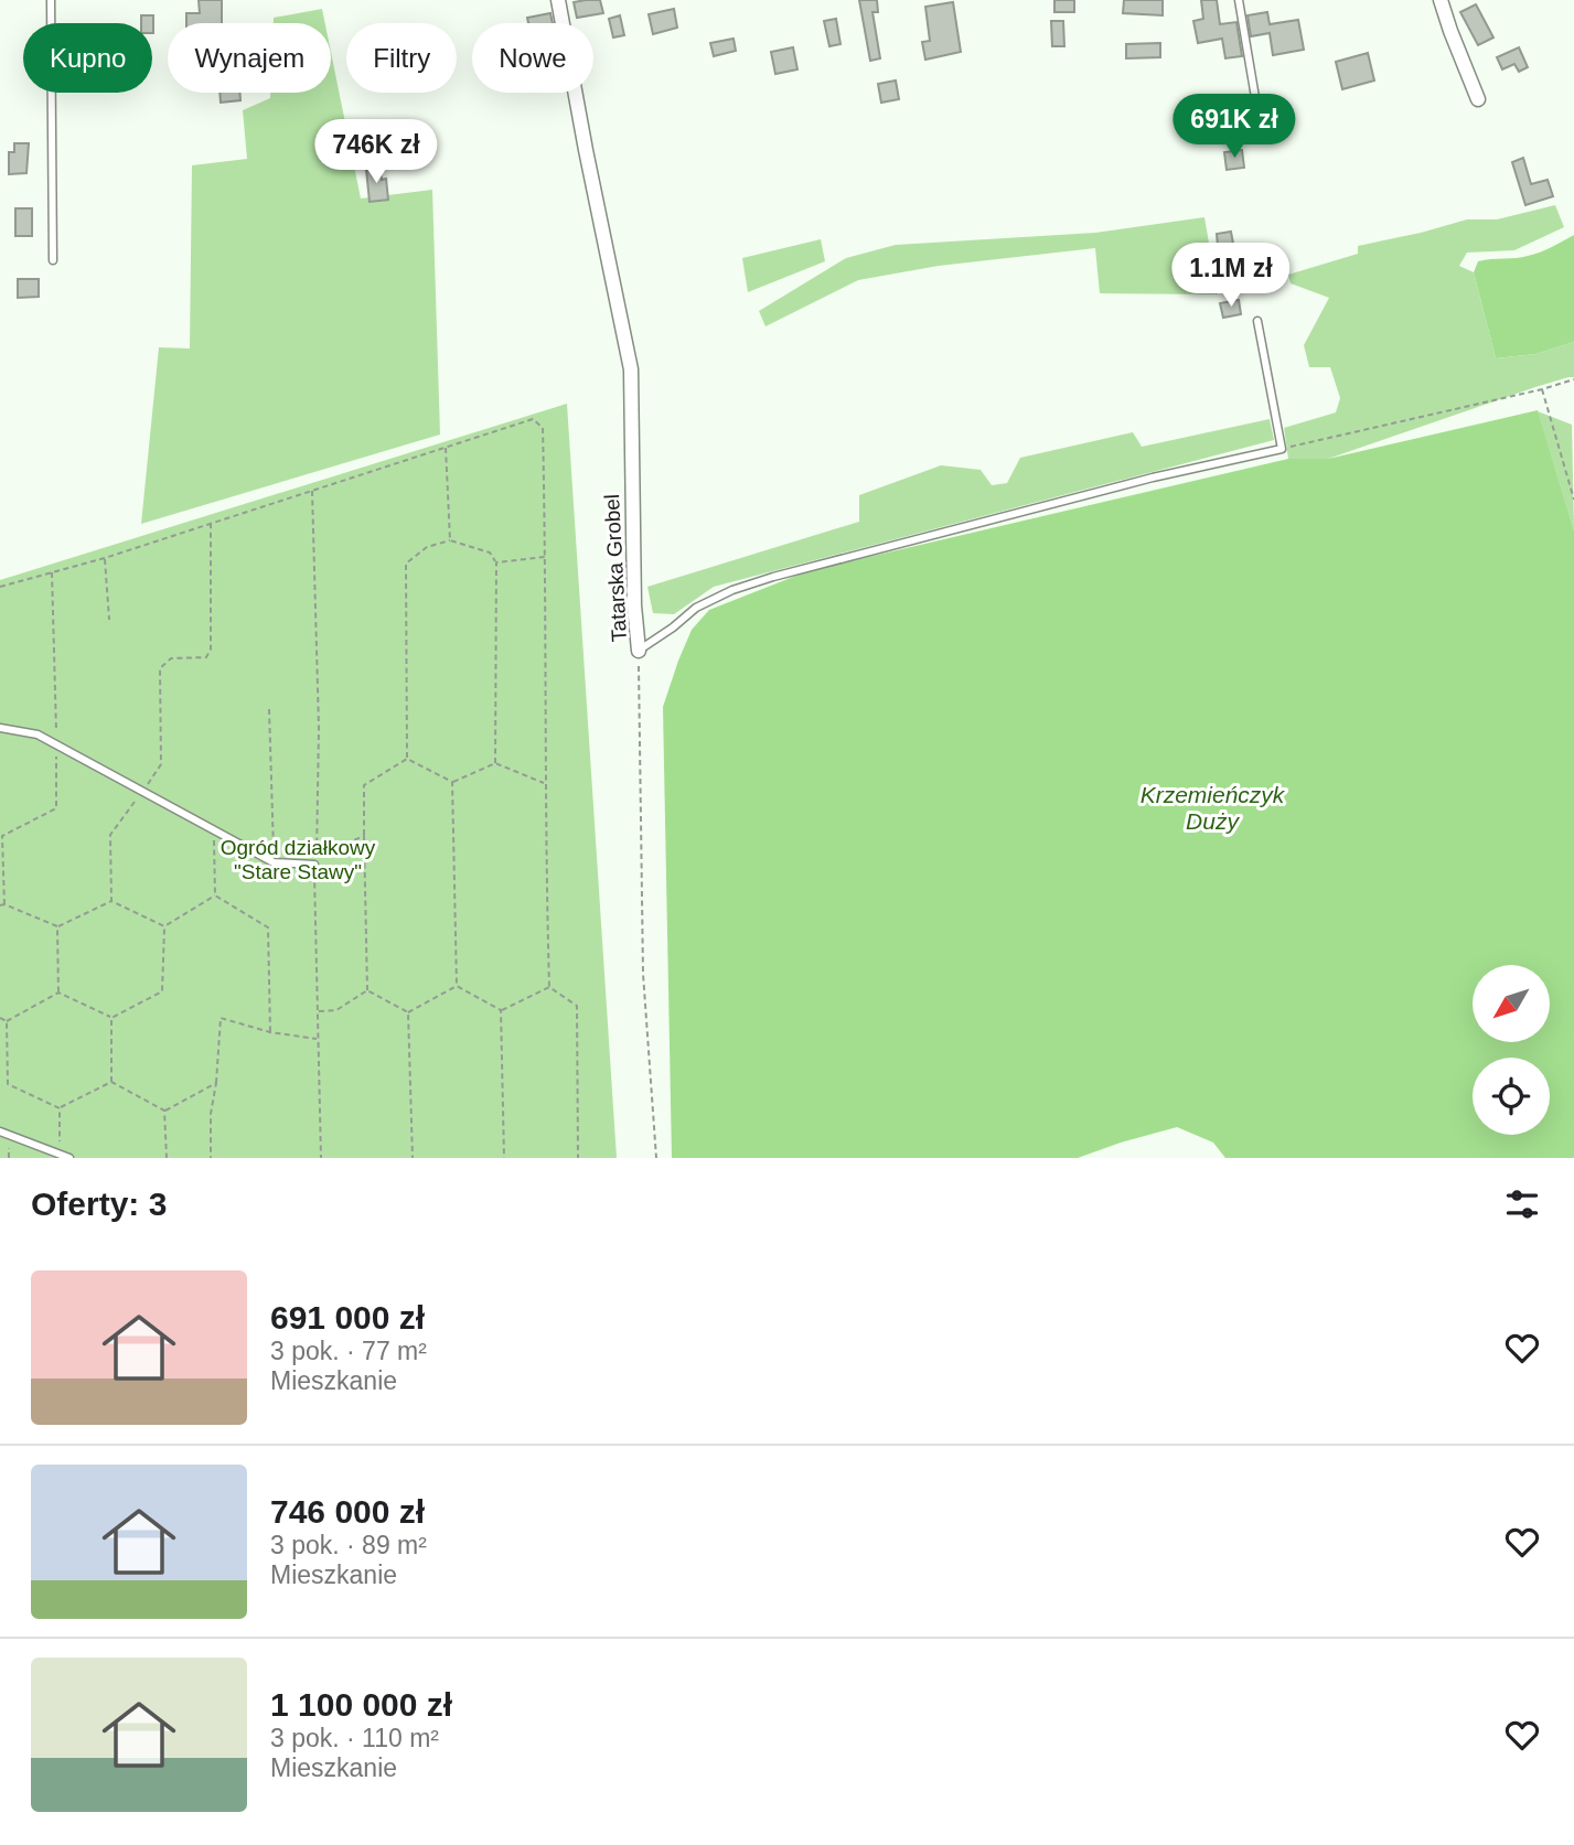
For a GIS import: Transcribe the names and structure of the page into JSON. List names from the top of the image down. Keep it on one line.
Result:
{"streets":{"street":["Tatarska Grobel"]},"water":["Krzemieńczyk Duży"],"parks":["Ogród działkowy \"Stare Stawy\""],"north":"bottom left","page":{"chip":["Kupno","Wynajem","Filtry","Nowe"],"price":["691K zł","746K zł","1.1M zł"],"heading":"Oferty: 3","list":[{"name":"691 000 zł","note":"3 pok. · 77 m² · Mieszkanie"},{"name":"746 000 zł","note":"3 pok. · 89 m² · Mieszkanie"},{"name":"1 100 000 zł","note":"3 pok. · 110 m² · Mieszkanie"}]}}
